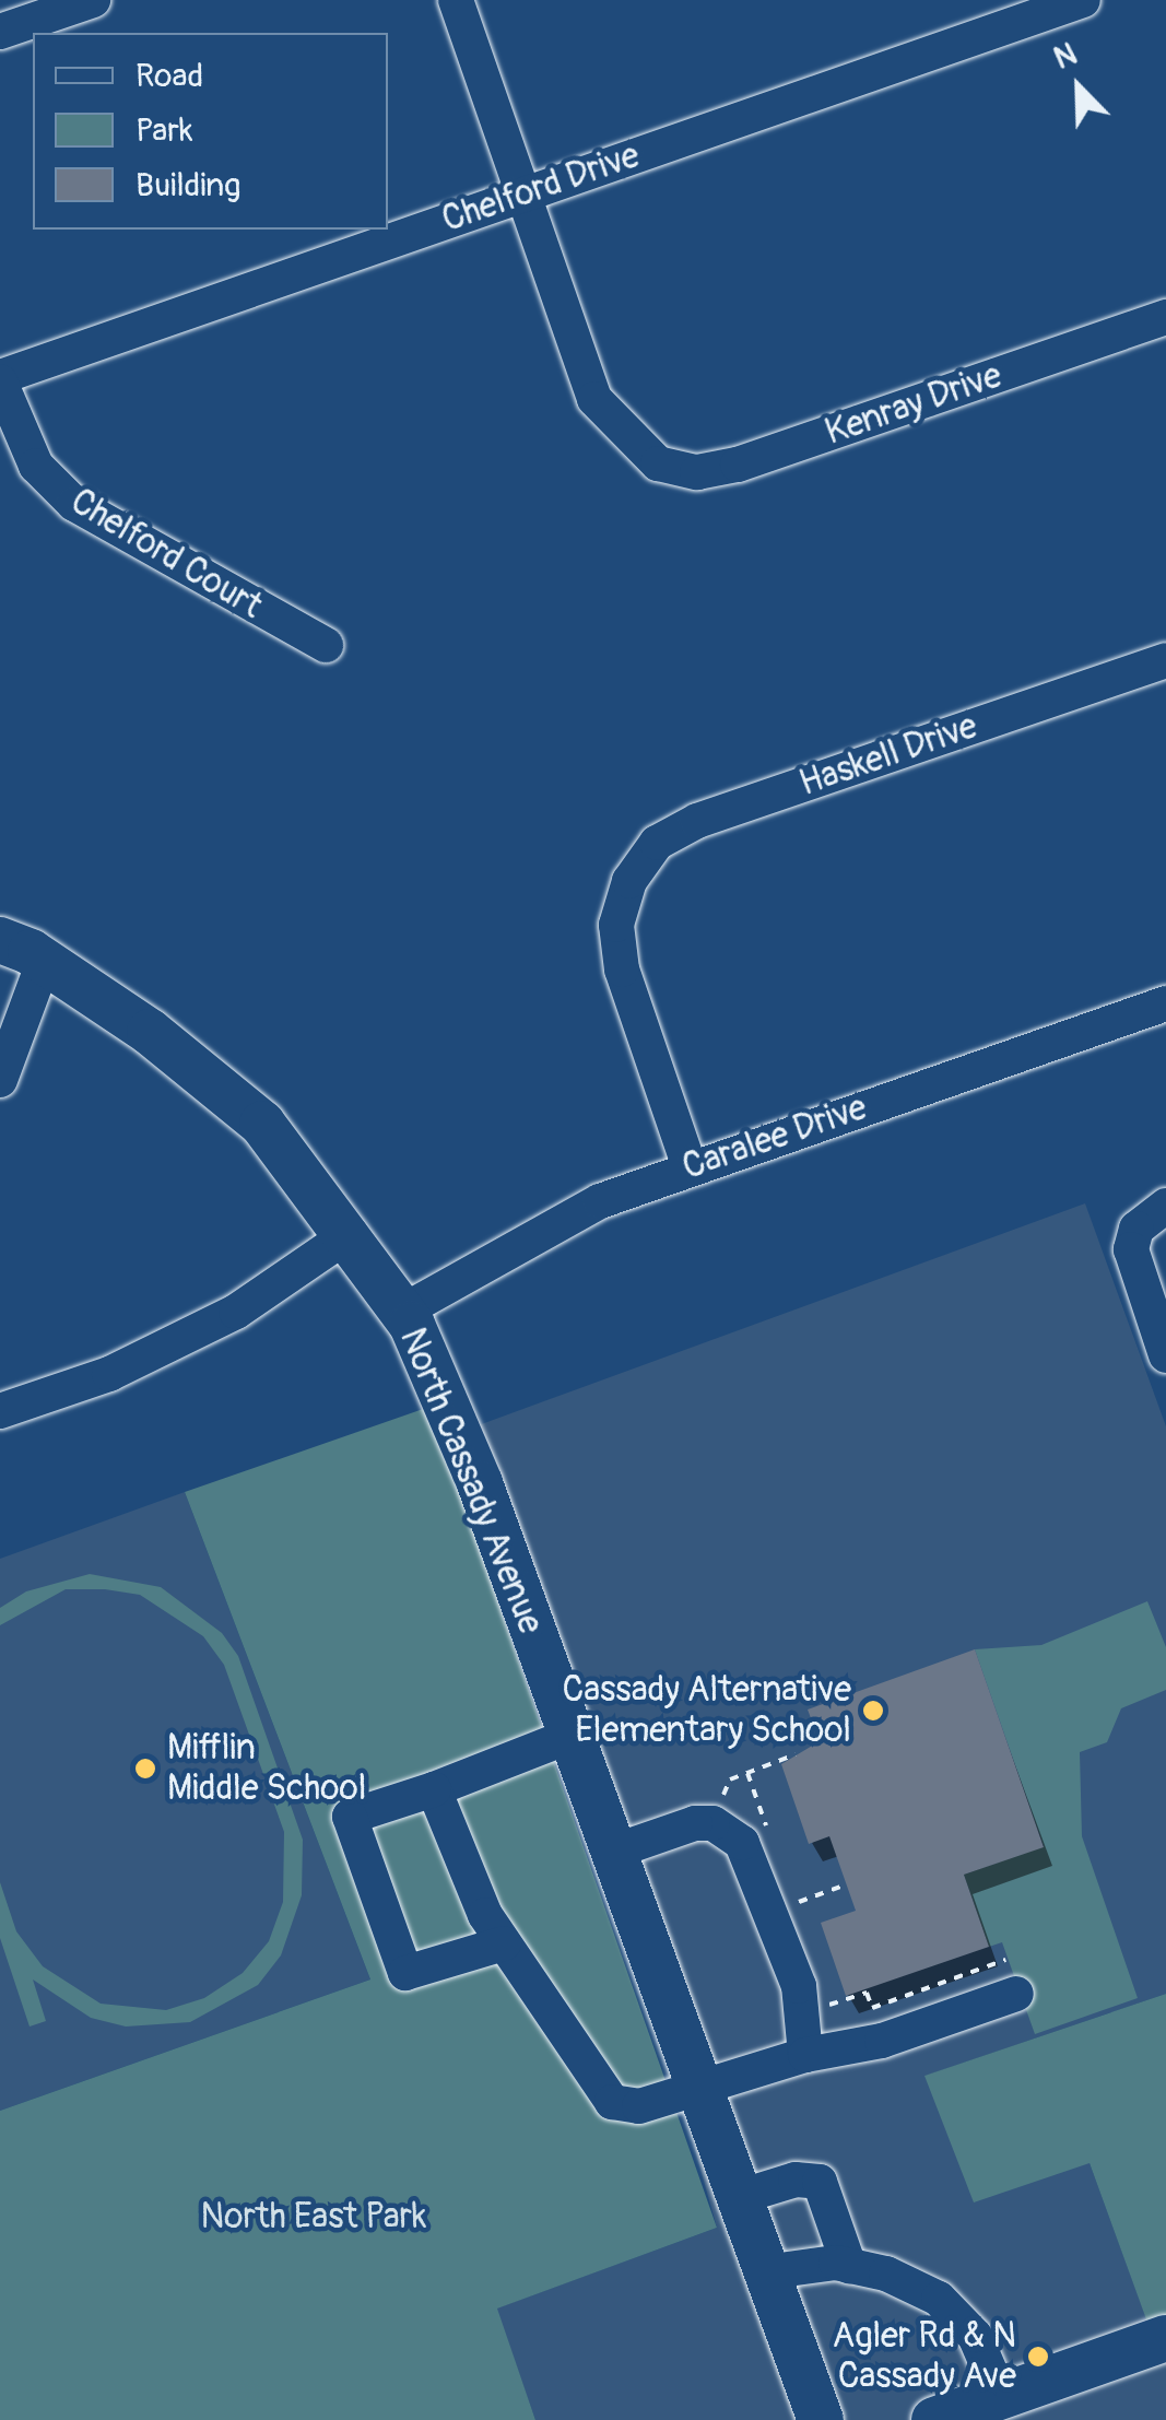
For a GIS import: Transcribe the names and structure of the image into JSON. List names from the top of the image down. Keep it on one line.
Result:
{"streets":{"main road":["North Cassady Avenue"],"street":["Chelford Drive","Kenray Drive","Chelford Court","Haskell Drive","Caralee Drive"]},"crossings":[["Chelford Drive","Kenray Drive"],["Chelford Drive","Chelford Court"],["Haskell Drive","Caralee Drive"],["Caralee Drive","North Cassady Avenue"]],"parks":["North East Park"],"places":["Cassady Alternative Elementary School","Mifflin Middle School","Agler Rd & N Cassady Ave"],"legend":["Road","Park","Building"],"north":"top left"}
